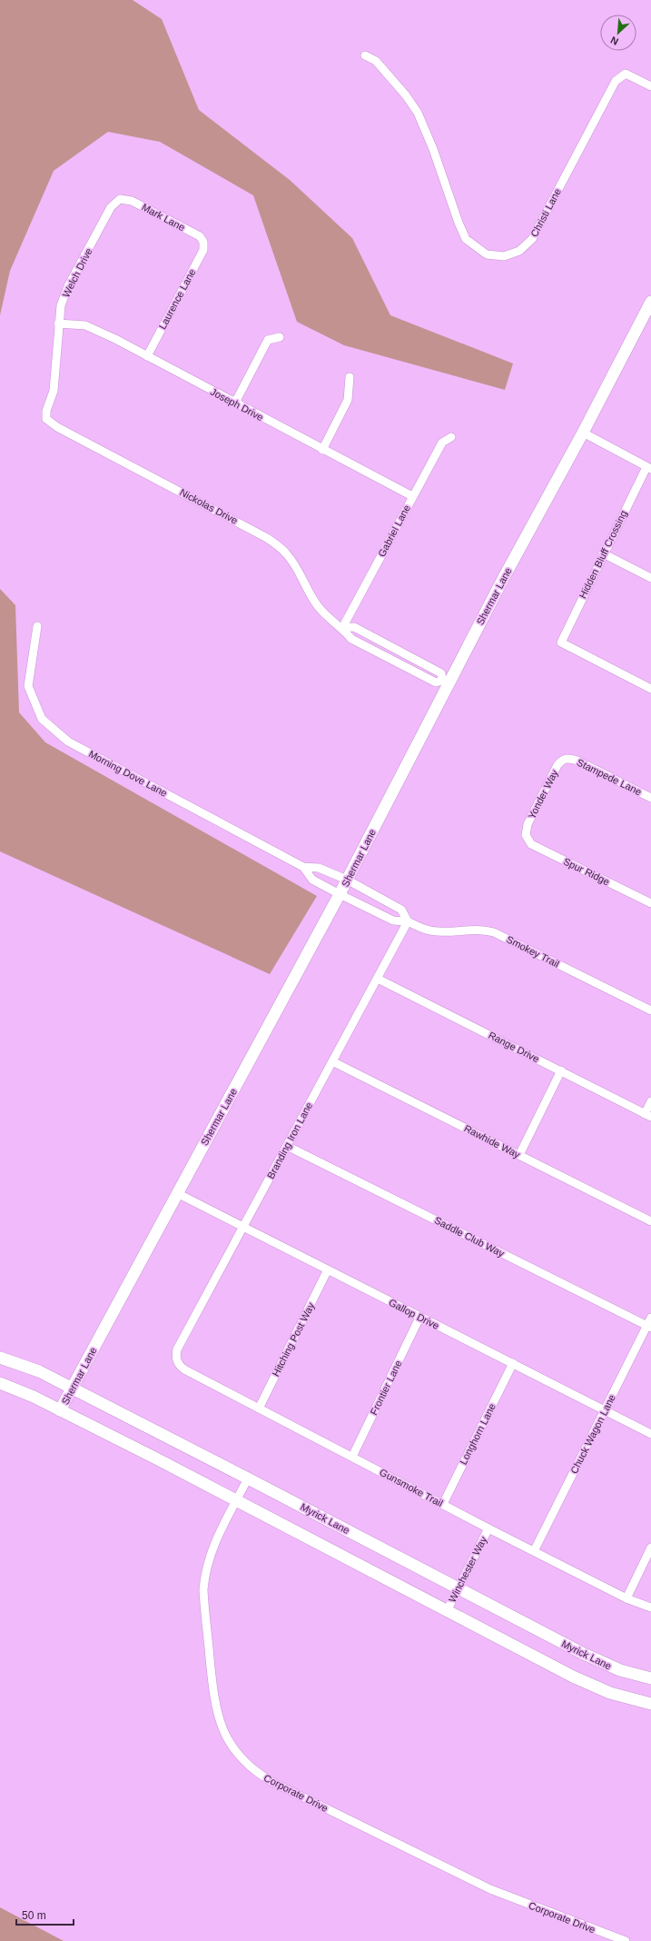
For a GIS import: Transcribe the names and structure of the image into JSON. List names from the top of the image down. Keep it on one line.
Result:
{"streets":{"street":["Christi Lane","Mark Lane","Welch Drive","Laurence Lane","Joseph Drive","Nickolas Drive","Gabriel Lane","Hidden Bluff Crossing","Shermar Lane","Morning Dove Lane","Stampede Lane","Yonder Way","Spur Ridge","Smokey Trail","Range Drive","Branding Iron Lane","Rawhide Way","Saddle Club Way","Gallop Drive","Hitching Post Way","Frontier Lane","Longhorn Lane","Chuck Wagon Lane","Gunsmoke Trail","Myrick Lane","Winchester Way","Corporate Drive"]},"crossings":[["Mark Lane","Welch Drive"],["Mark Lane","Laurence Lane"],["Welch Drive","Joseph Drive"],["Welch Drive","Nickolas Drive"],["Laurence Lane","Joseph Drive"],["Joseph Drive","Gabriel Lane"],["Nickolas Drive","Gabriel Lane"],["Nickolas Drive","Shermar Lane"],["Shermar Lane","Morning Dove Lane"],["Shermar Lane","Smokey Trail"],["Shermar Lane","Gallop Drive"],["Shermar Lane","Myrick Lane"],["Morning Dove Lane","Smokey Trail"],["Stampede Lane","Yonder Way"],["Yonder Way","Spur Ridge"],["Smokey Trail","Branding Iron Lane"],["Range Drive","Branding Iron Lane"],["Branding Iron Lane","Rawhide Way"],["Branding Iron Lane","Saddle Club Way"],["Branding Iron Lane","Gallop Drive"],["Branding Iron Lane","Gunsmoke Trail"],["Saddle Club Way","Chuck Wagon Lane"],["Gallop Drive","Hitching Post Way"],["Gallop Drive","Frontier Lane"],["Gallop Drive","Longhorn Lane"],["Gallop Drive","Chuck Wagon Lane"],["Hitching Post Way","Gunsmoke Trail"],["Frontier Lane","Gunsmoke Trail"],["Longhorn Lane","Gunsmoke Trail"],["Chuck Wagon Lane","Gunsmoke Trail"],["Gunsmoke Trail","Winchester Way"],["Myrick Lane","Winchester Way"],["Myrick Lane","Corporate Drive"]],"scale_bar":"50 m","north":"bottom left"}
